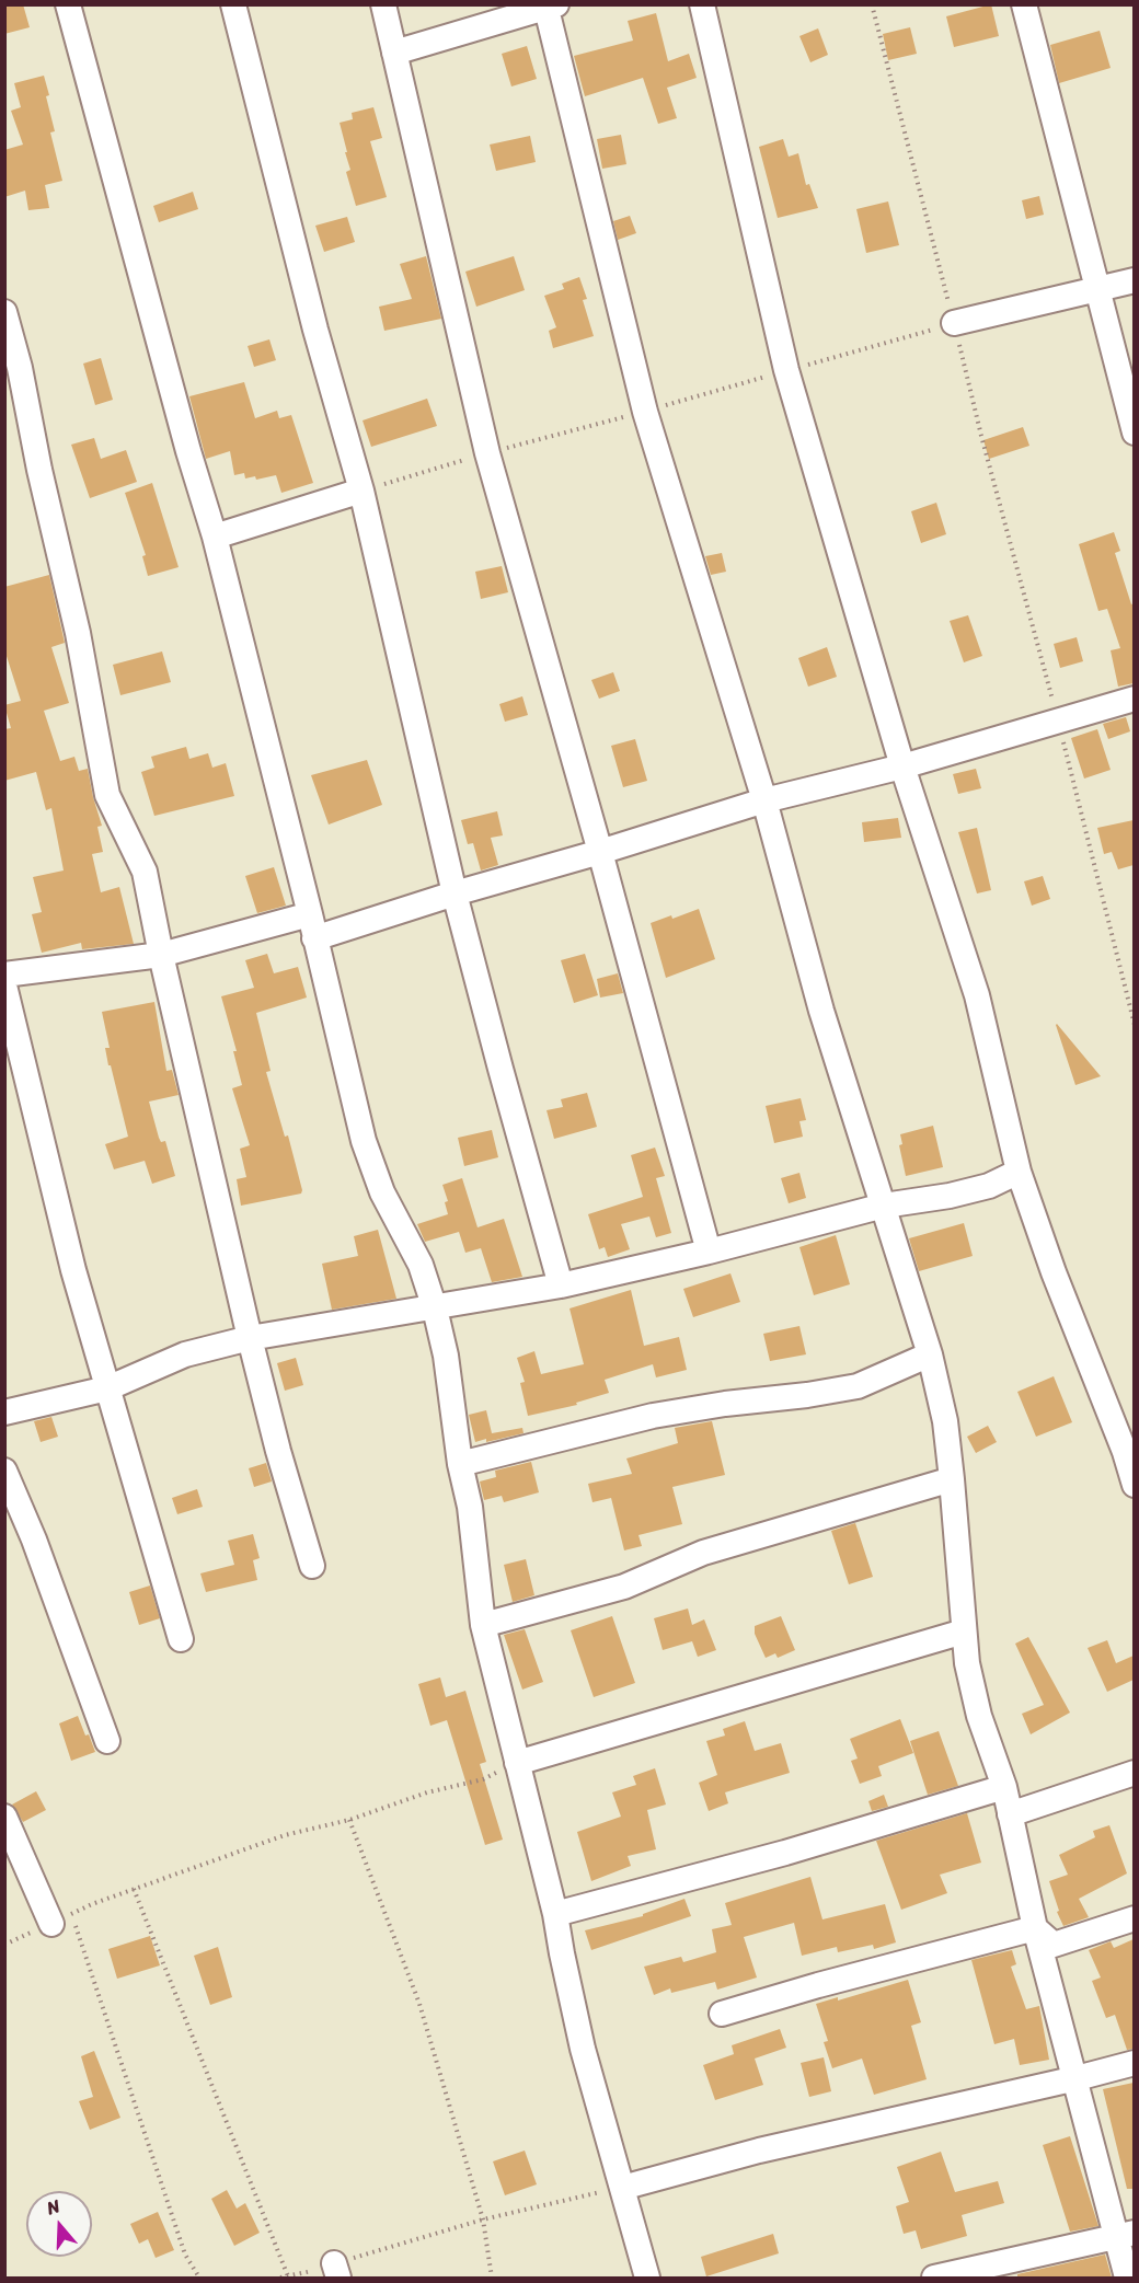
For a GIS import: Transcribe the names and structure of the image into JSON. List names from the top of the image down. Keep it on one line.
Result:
{"north":"top"}
